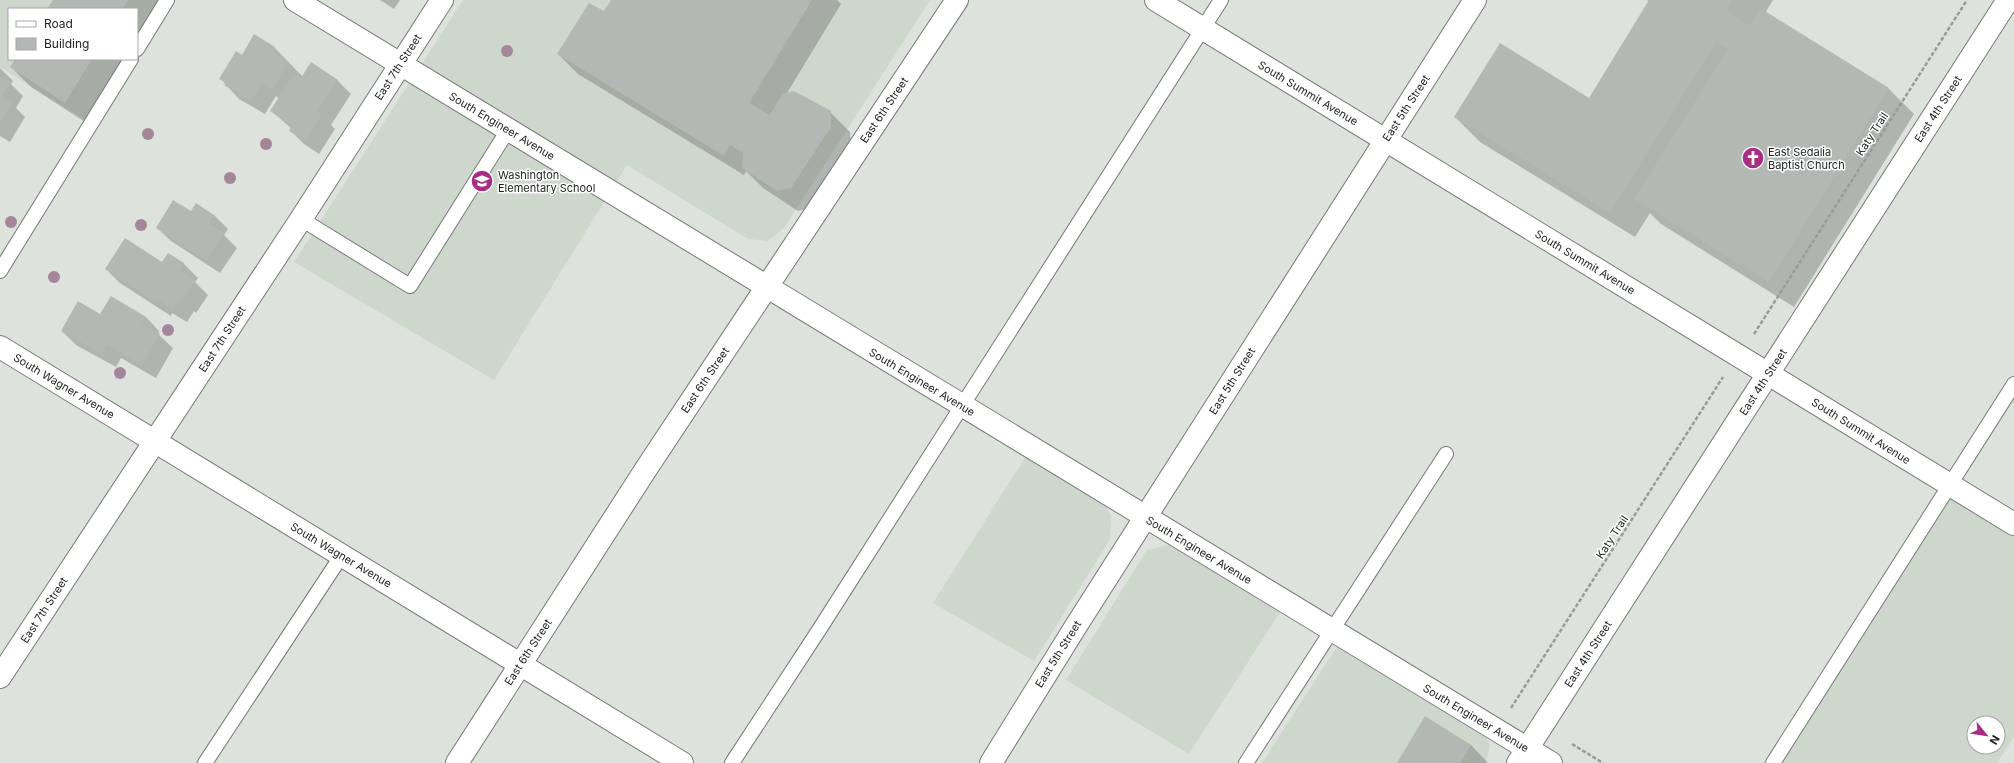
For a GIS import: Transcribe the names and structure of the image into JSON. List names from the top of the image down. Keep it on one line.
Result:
{"streets":{"street":["East 7th Street","South Summit Avenue","East 5th Street","East 4th Street","East 6th Street","South Engineer Avenue","South Wagner Avenue"],"path":["Katy Trail"]},"crossings":[["East 7th Street","South Engineer Avenue"],["East 7th Street","South Wagner Avenue"],["South Summit Avenue","East 5th Street"],["South Summit Avenue","East 4th Street"],["East 5th Street","South Engineer Avenue"],["East 4th Street","South Engineer Avenue"],["East 6th Street","South Engineer Avenue"],["East 6th Street","South Wagner Avenue"]],"places":{"church":["East Sedalia Baptist Church"],"school or university":["Washington Elementary School"]},"legend":["Road","Building"],"north":"bottom right"}
